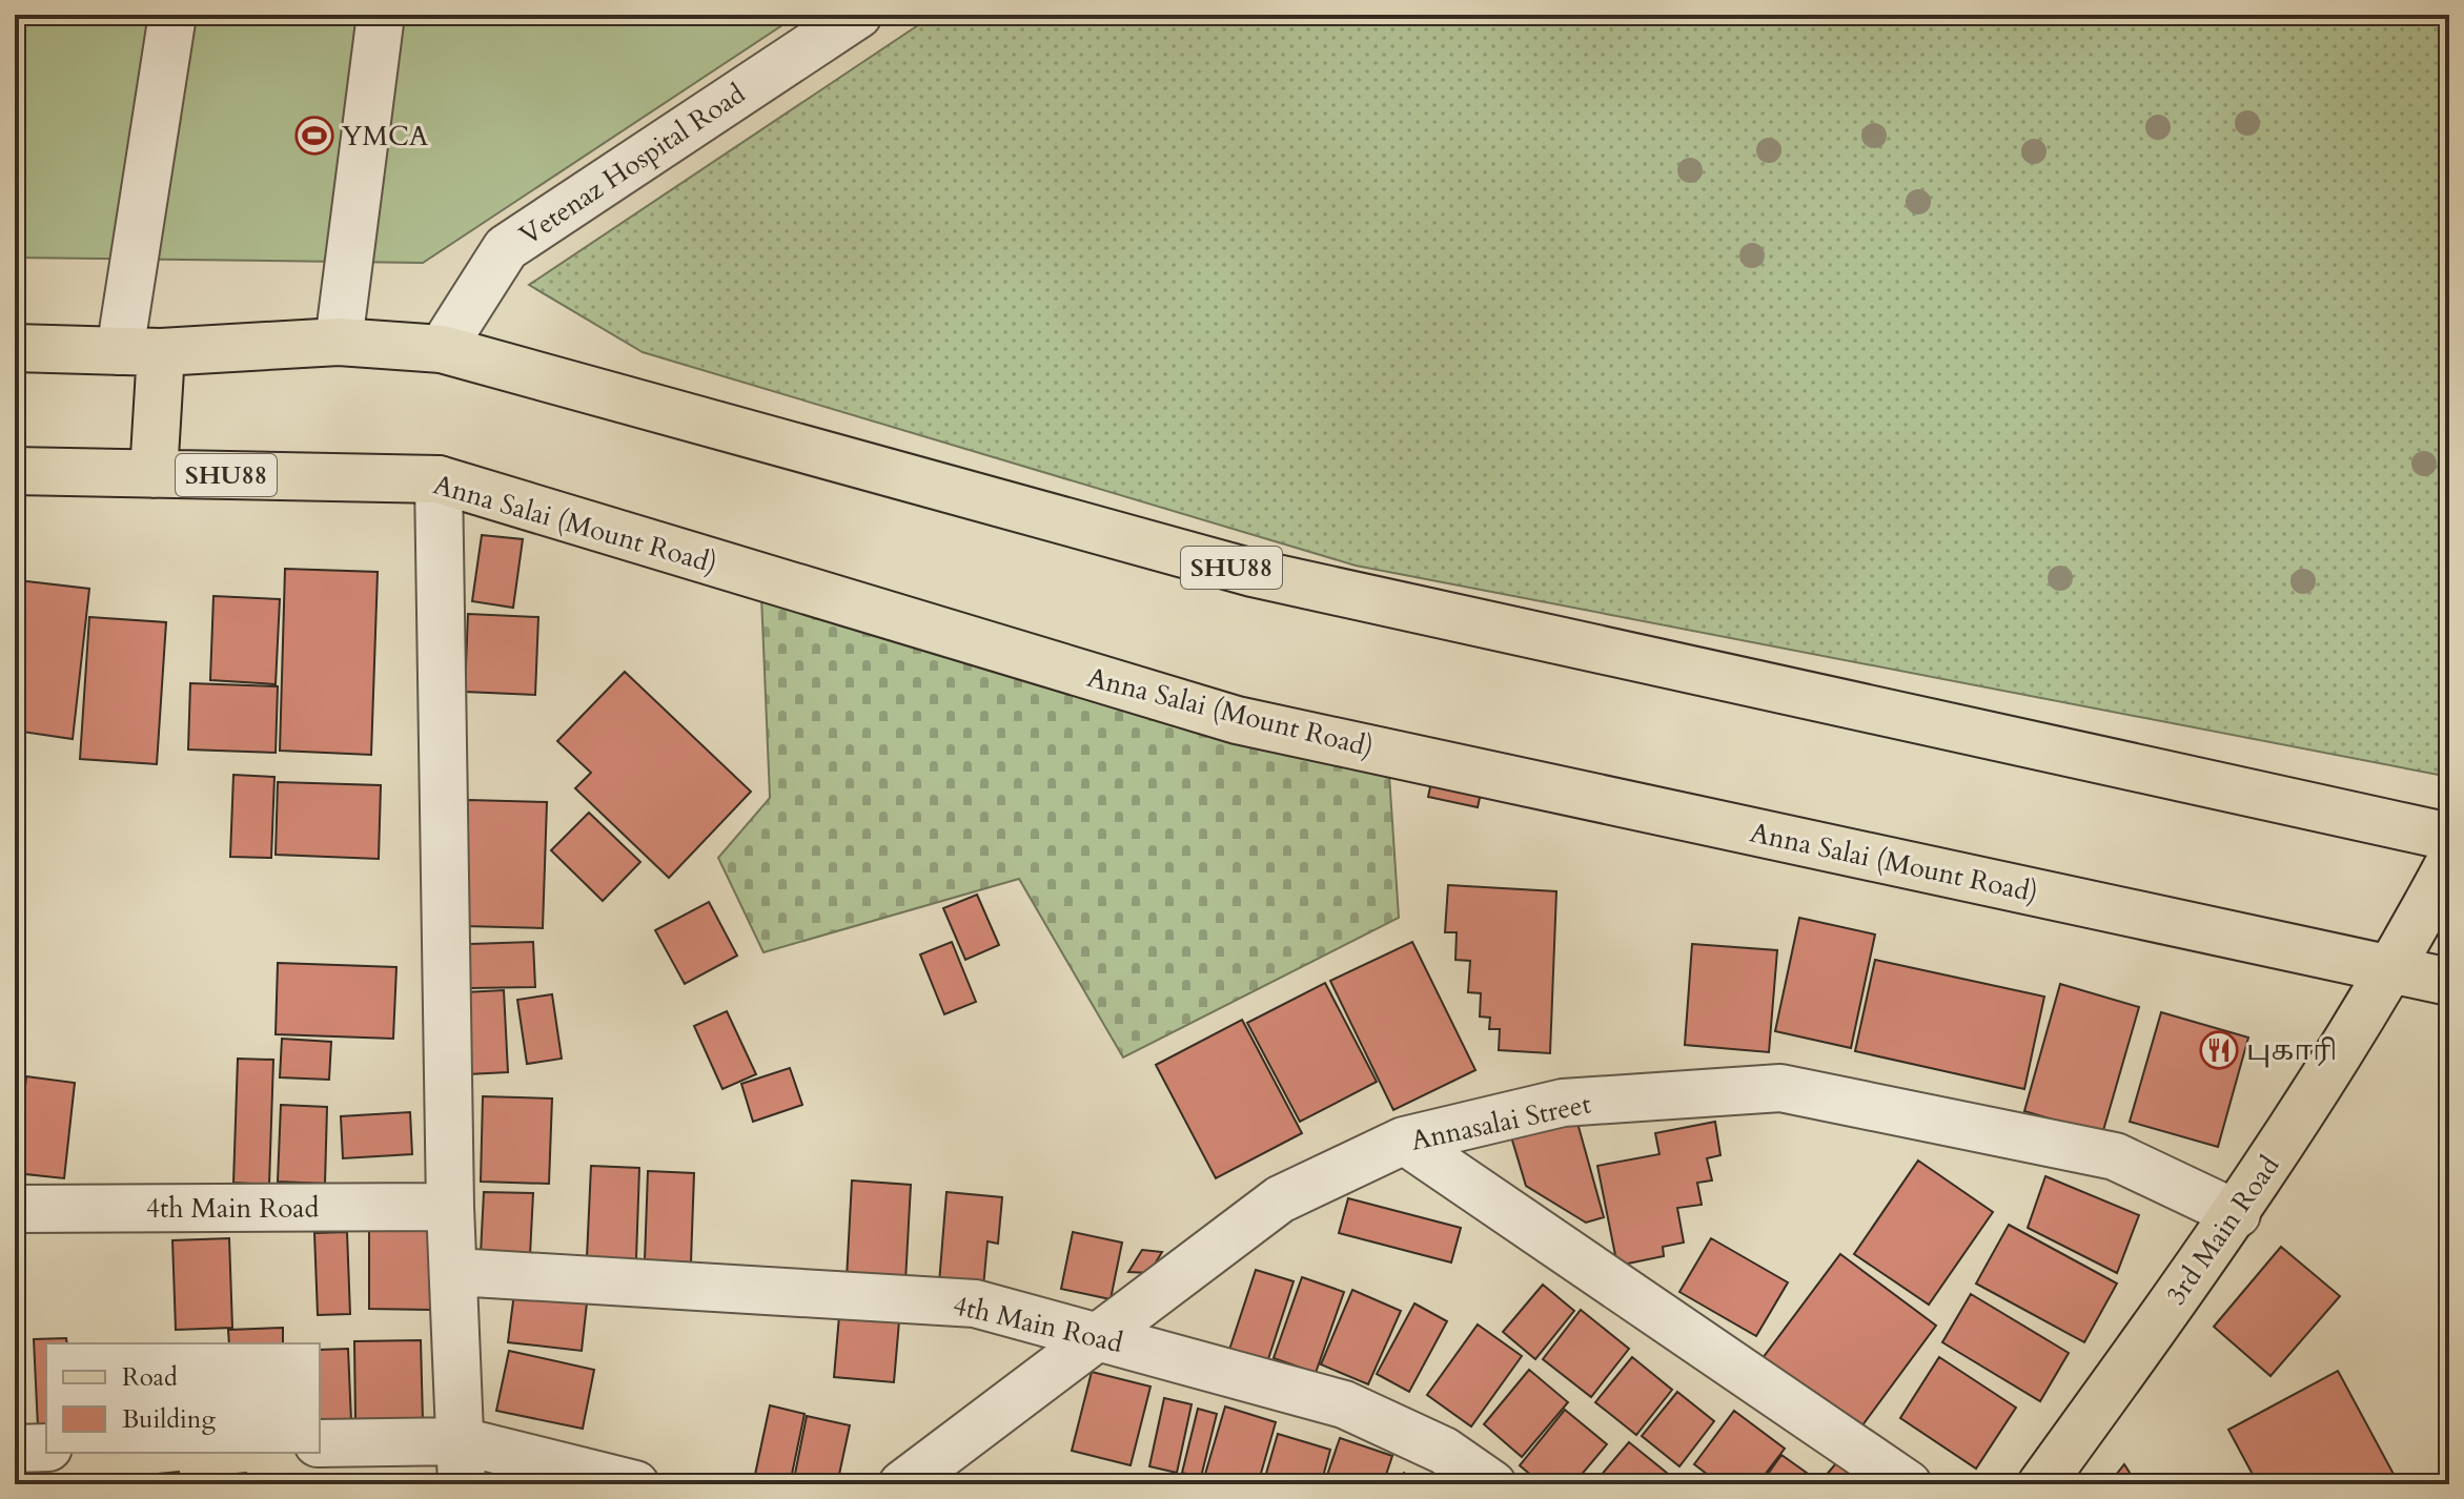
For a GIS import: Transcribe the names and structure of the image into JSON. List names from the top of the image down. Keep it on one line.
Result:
{"streets":{"main road":["SHU88","Anna Salai (Mount Road)","3rd Main Road"],"street":["Vetenaz Hospital Road","Annasalai Street","4th Main Road"]},"crossings":[["Vetenaz Hospital Road","SHU88"],["Anna Salai (Mount Road)","3rd Main Road"],["Annasalai Street","4th Main Road"],["Annasalai Street","3rd Main Road"]],"places":{"sports":["YMCA"],"restaurant":["புகாரி"]},"legend":["Road","Building"]}
